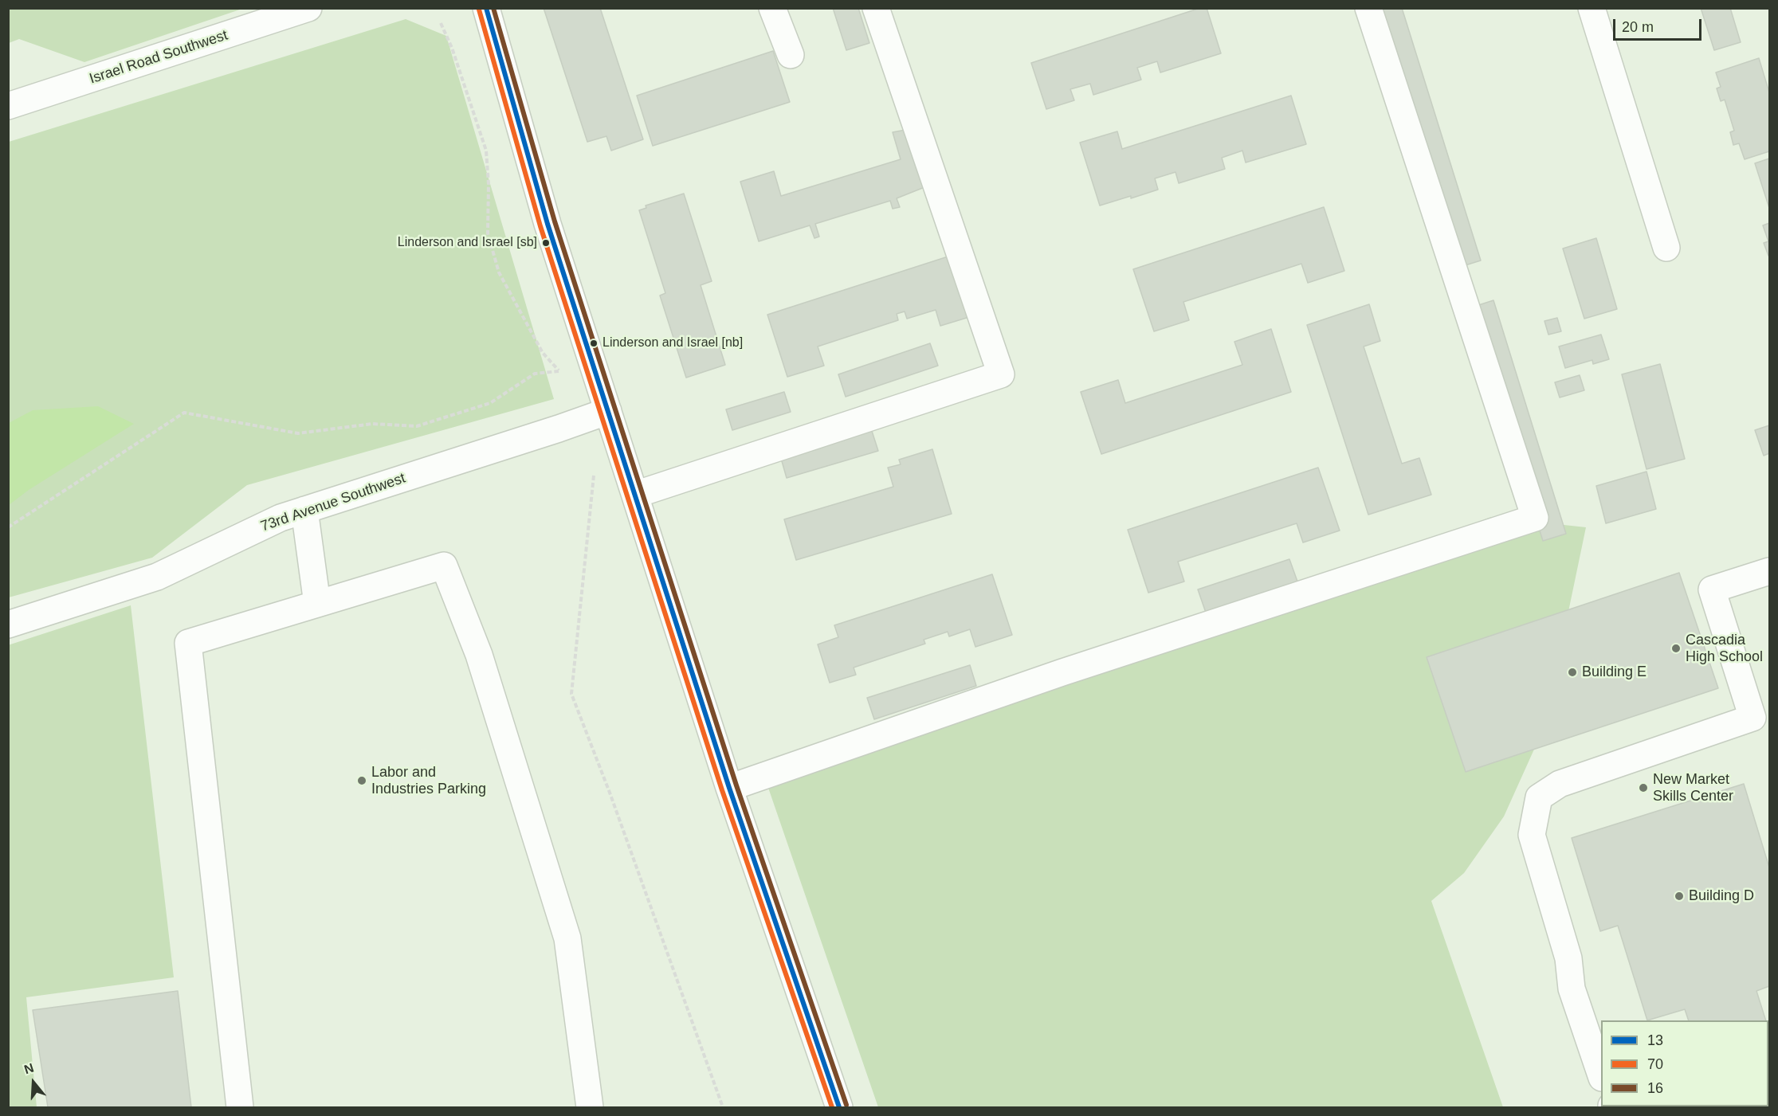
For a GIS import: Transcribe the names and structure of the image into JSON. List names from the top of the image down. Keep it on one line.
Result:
{"streets":{"street":["Israel Road Southwest","73rd Avenue Southwest"]},"places":["Linderson and Israel [sb]","Linderson and Israel [nb]","Cascadia High School","Building E","Labor and Industries Parking","New Market Skills Center","Building D"],"lines":["transit line 13","transit line 16","transit line 70"],"legend":["13","70","16"],"scale_bar":"20 m","north":"top"}
